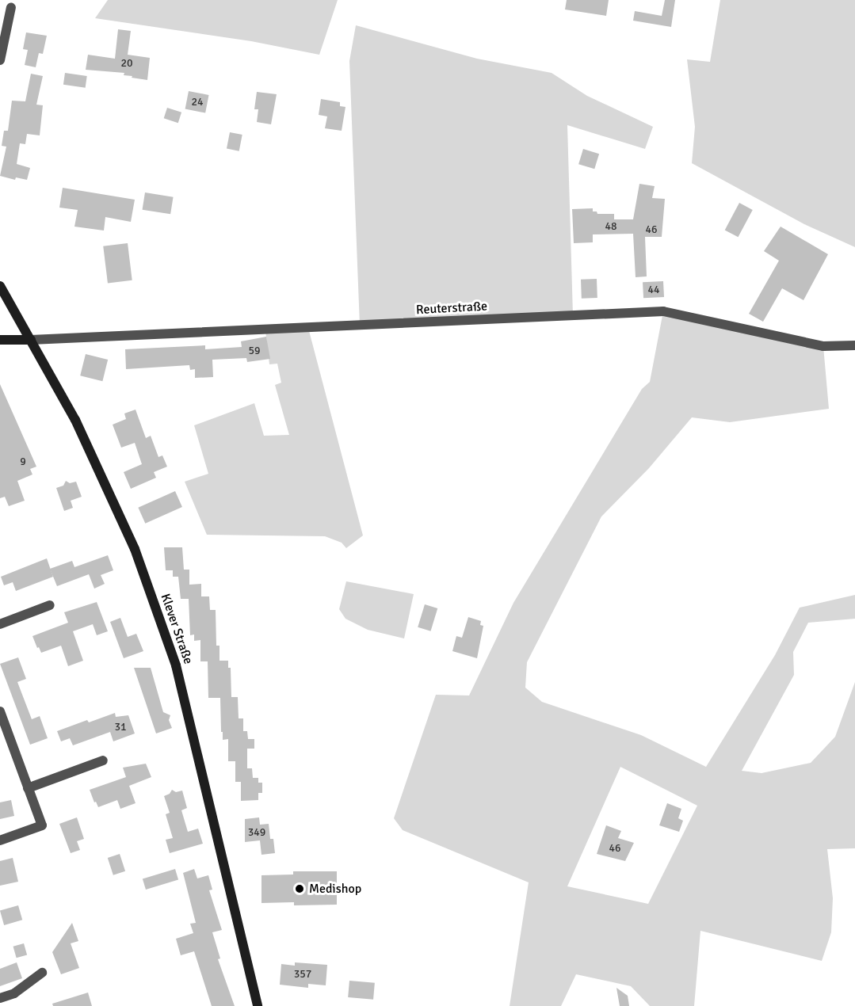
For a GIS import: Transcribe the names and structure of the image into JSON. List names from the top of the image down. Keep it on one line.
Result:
{"streets":{"street":["Reuterstraße","Klever Straße"]},"crossings":[["Reuterstraße","Klever Straße"]],"places":["Medishop"],"house_numbers":["20","24","48","46","44","59","9","31","349","46","357"]}
